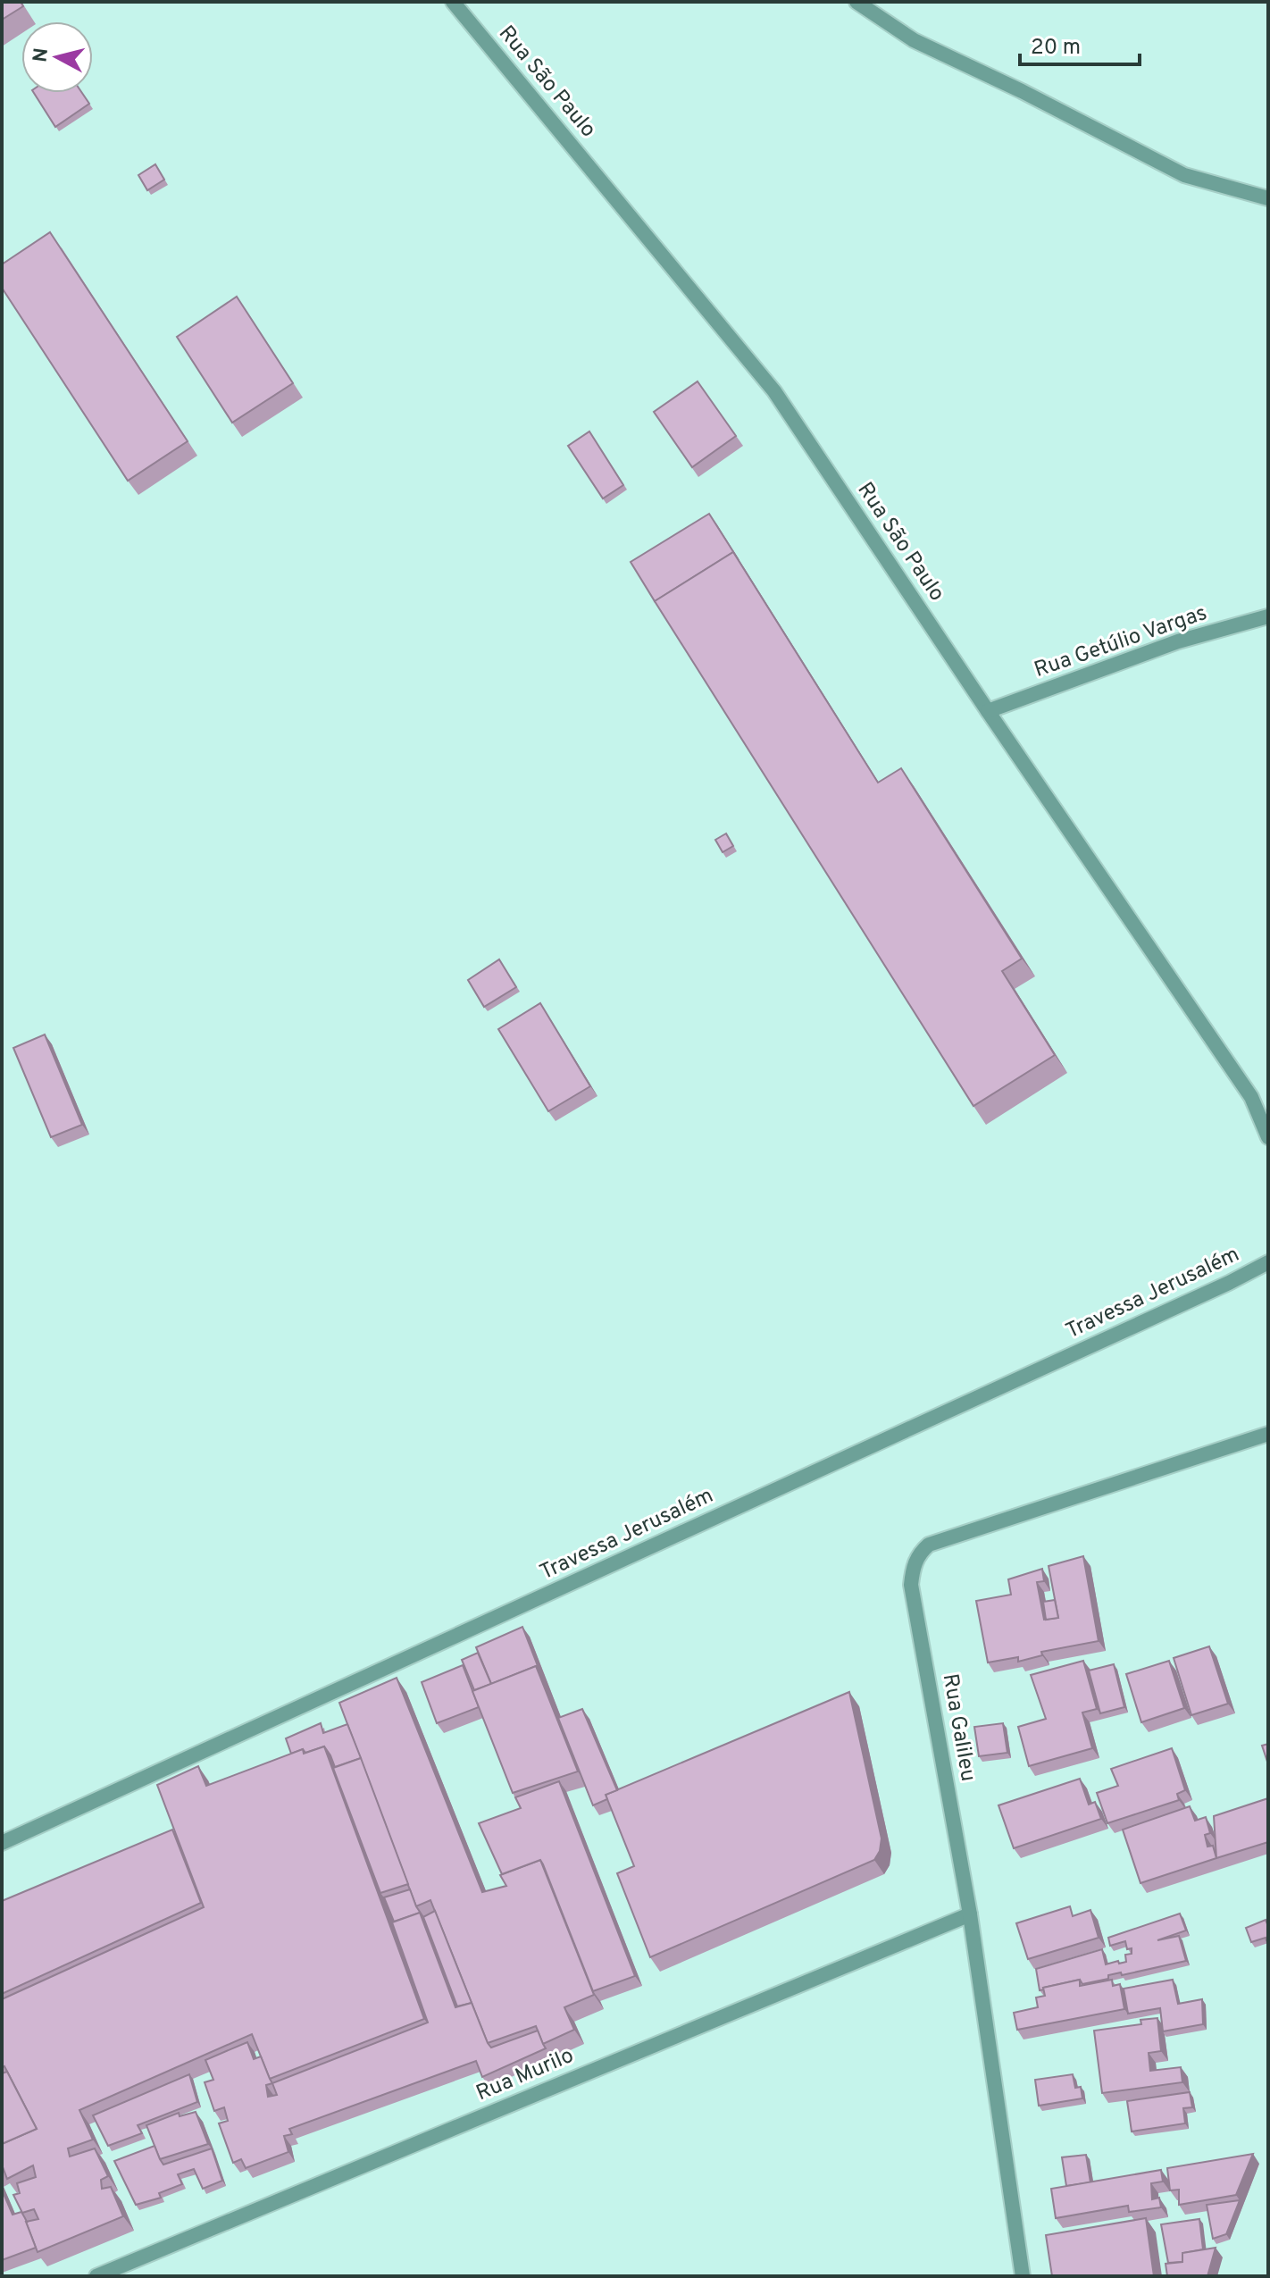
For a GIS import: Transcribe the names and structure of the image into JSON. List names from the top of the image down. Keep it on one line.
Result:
{"streets":{"street":["Rua São Paulo","Rua Getúlio Vargas","Travessa Jerusalém","Rua Galileu","Rua Murilo"]},"crossings":[["Rua São Paulo","Rua Getúlio Vargas"],["Rua Galileu","Rua Murilo"]],"scale_bar":"20 m","north":"left"}
